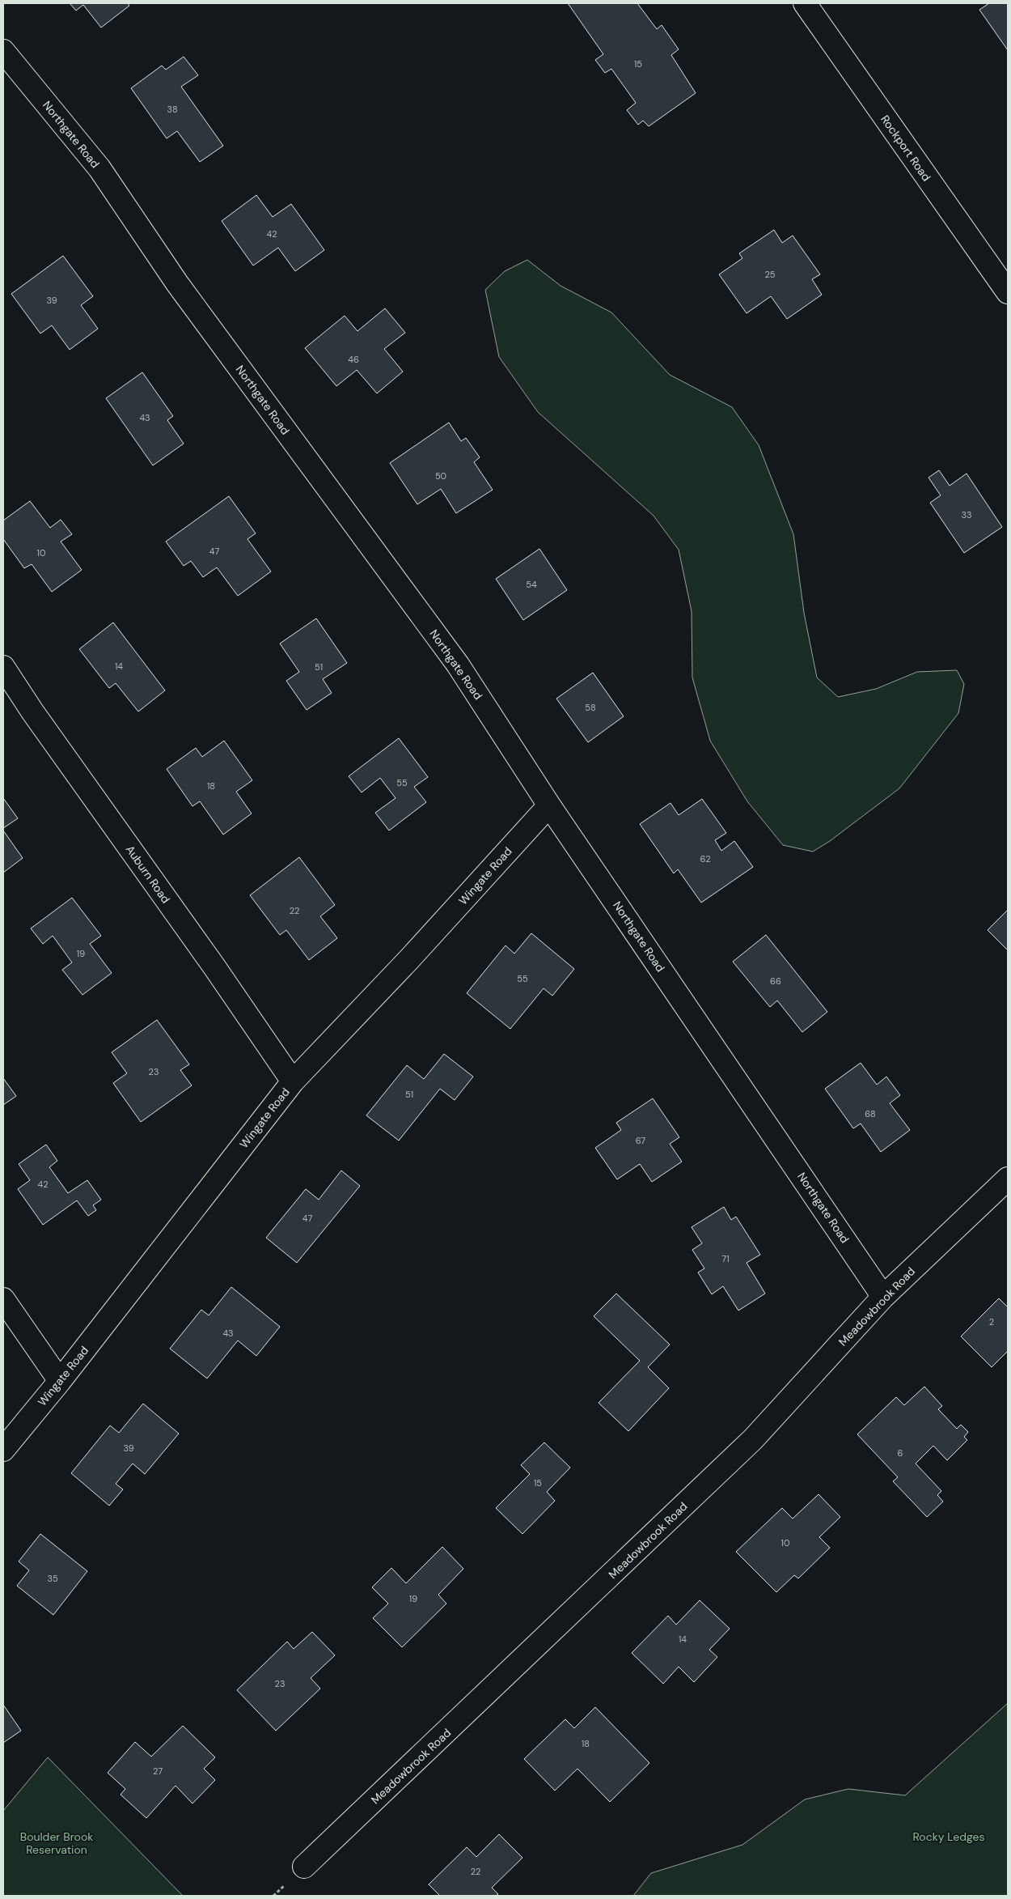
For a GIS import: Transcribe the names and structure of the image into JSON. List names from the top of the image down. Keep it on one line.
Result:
{"streets":{"street":["Northgate Road","Rockport Road","Auburn Road","Wingate Road","Meadowbrook Road"]},"crossings":[["Northgate Road","Wingate Road"],["Northgate Road","Meadowbrook Road"],["Auburn Road","Wingate Road"]],"parks":["Boulder Brook Reservation","Rocky Ledges"],"house_numbers":["15","38","42","25","39","46","43","50","33","47","10","54","14","51","58","55","18","62","22","19","55","66","23","51","68","67","42","47","71","2","43","39","6","15","10","35","19","14","23","18","27","22"]}
